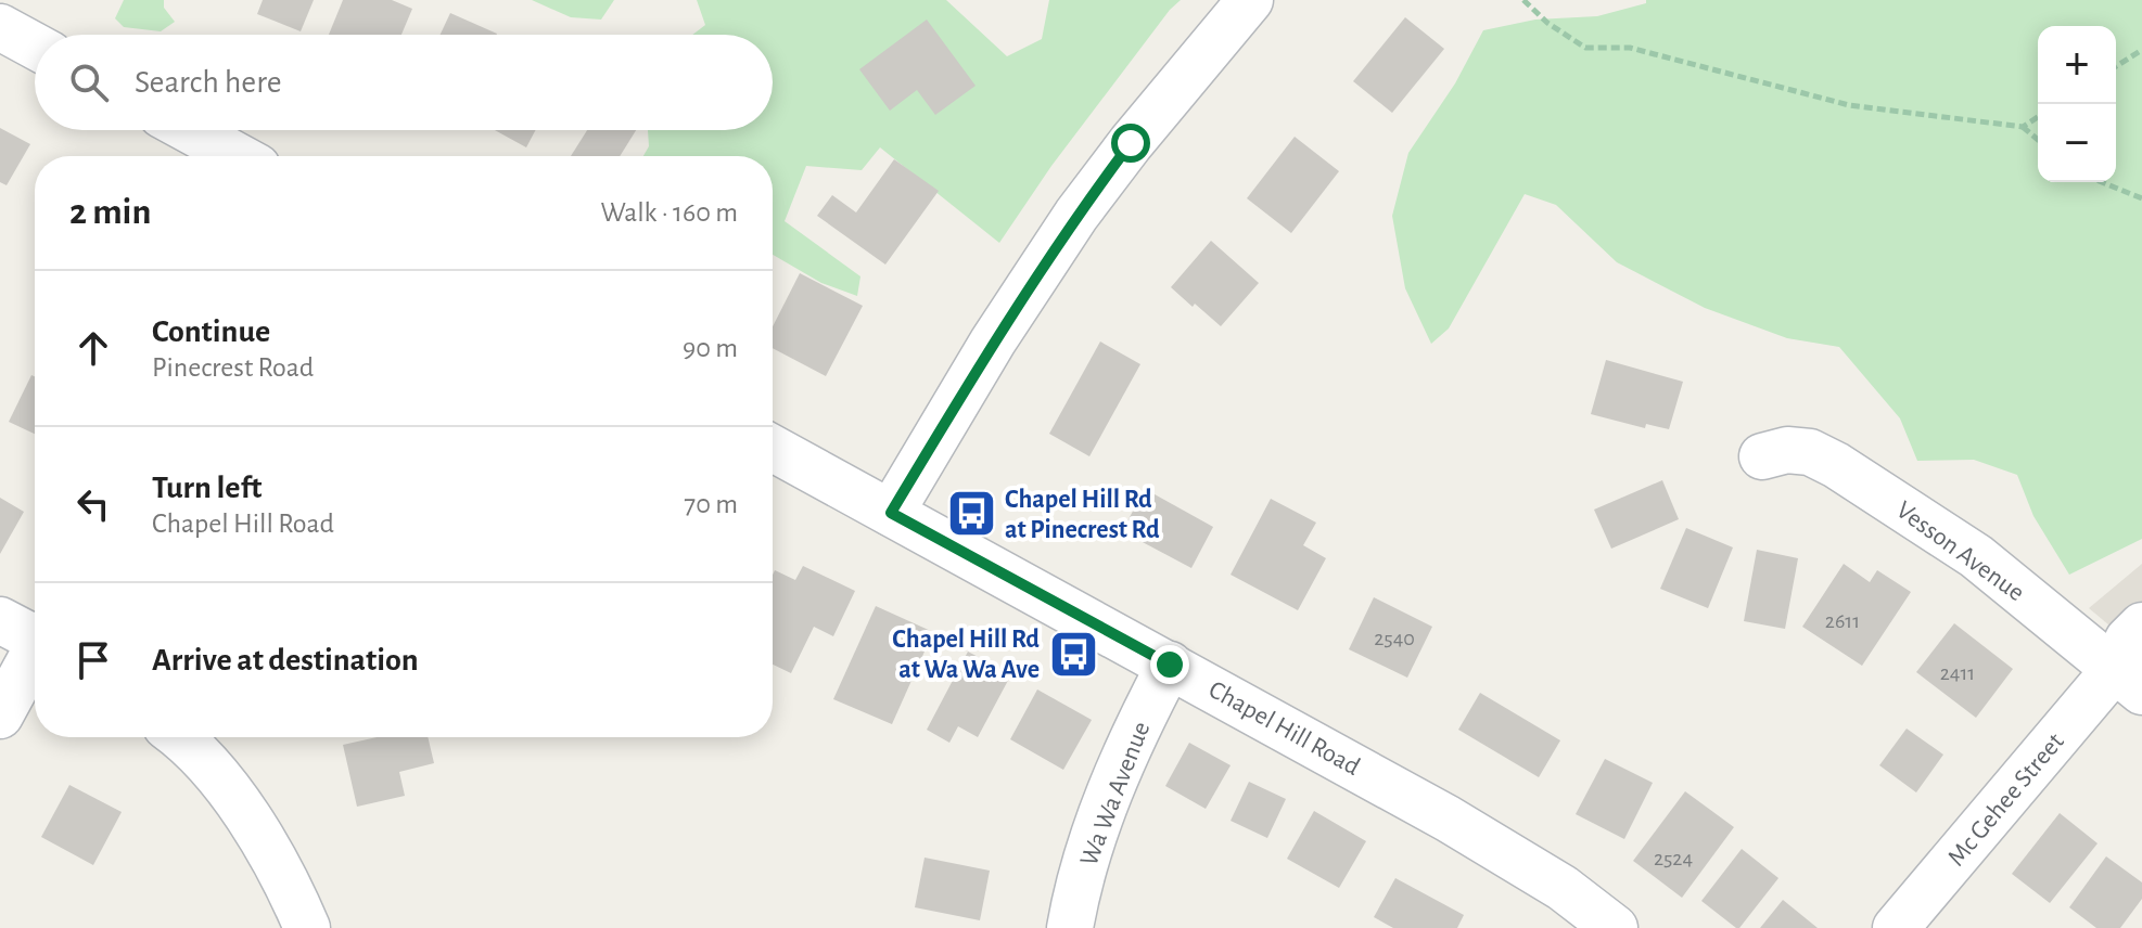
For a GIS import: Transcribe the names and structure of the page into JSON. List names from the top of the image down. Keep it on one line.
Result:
{"streets":{"street":["Vesson Avenue","Chapel Hill Road","Wa Wa Avenue","Mc Gehee Street"]},"crossings":[["Vesson Avenue","Mc Gehee Street"],["Chapel Hill Road","Wa Wa Avenue"]],"places":{"bus stop":["Chapel Hill Rd at Pinecrest Rd","Chapel Hill Rd at Wa Wa Ave"]},"house_numbers":["2611","2540","2411","2524"],"page":{"map_buttons":["+","−"],"search":"Search here","heading":["2 min","Walk · 160 m"],"list":[["Continue","Pinecrest Road","90 m"],["Turn left","Chapel Hill Road","70 m"],"Arrive at destination"]}}
